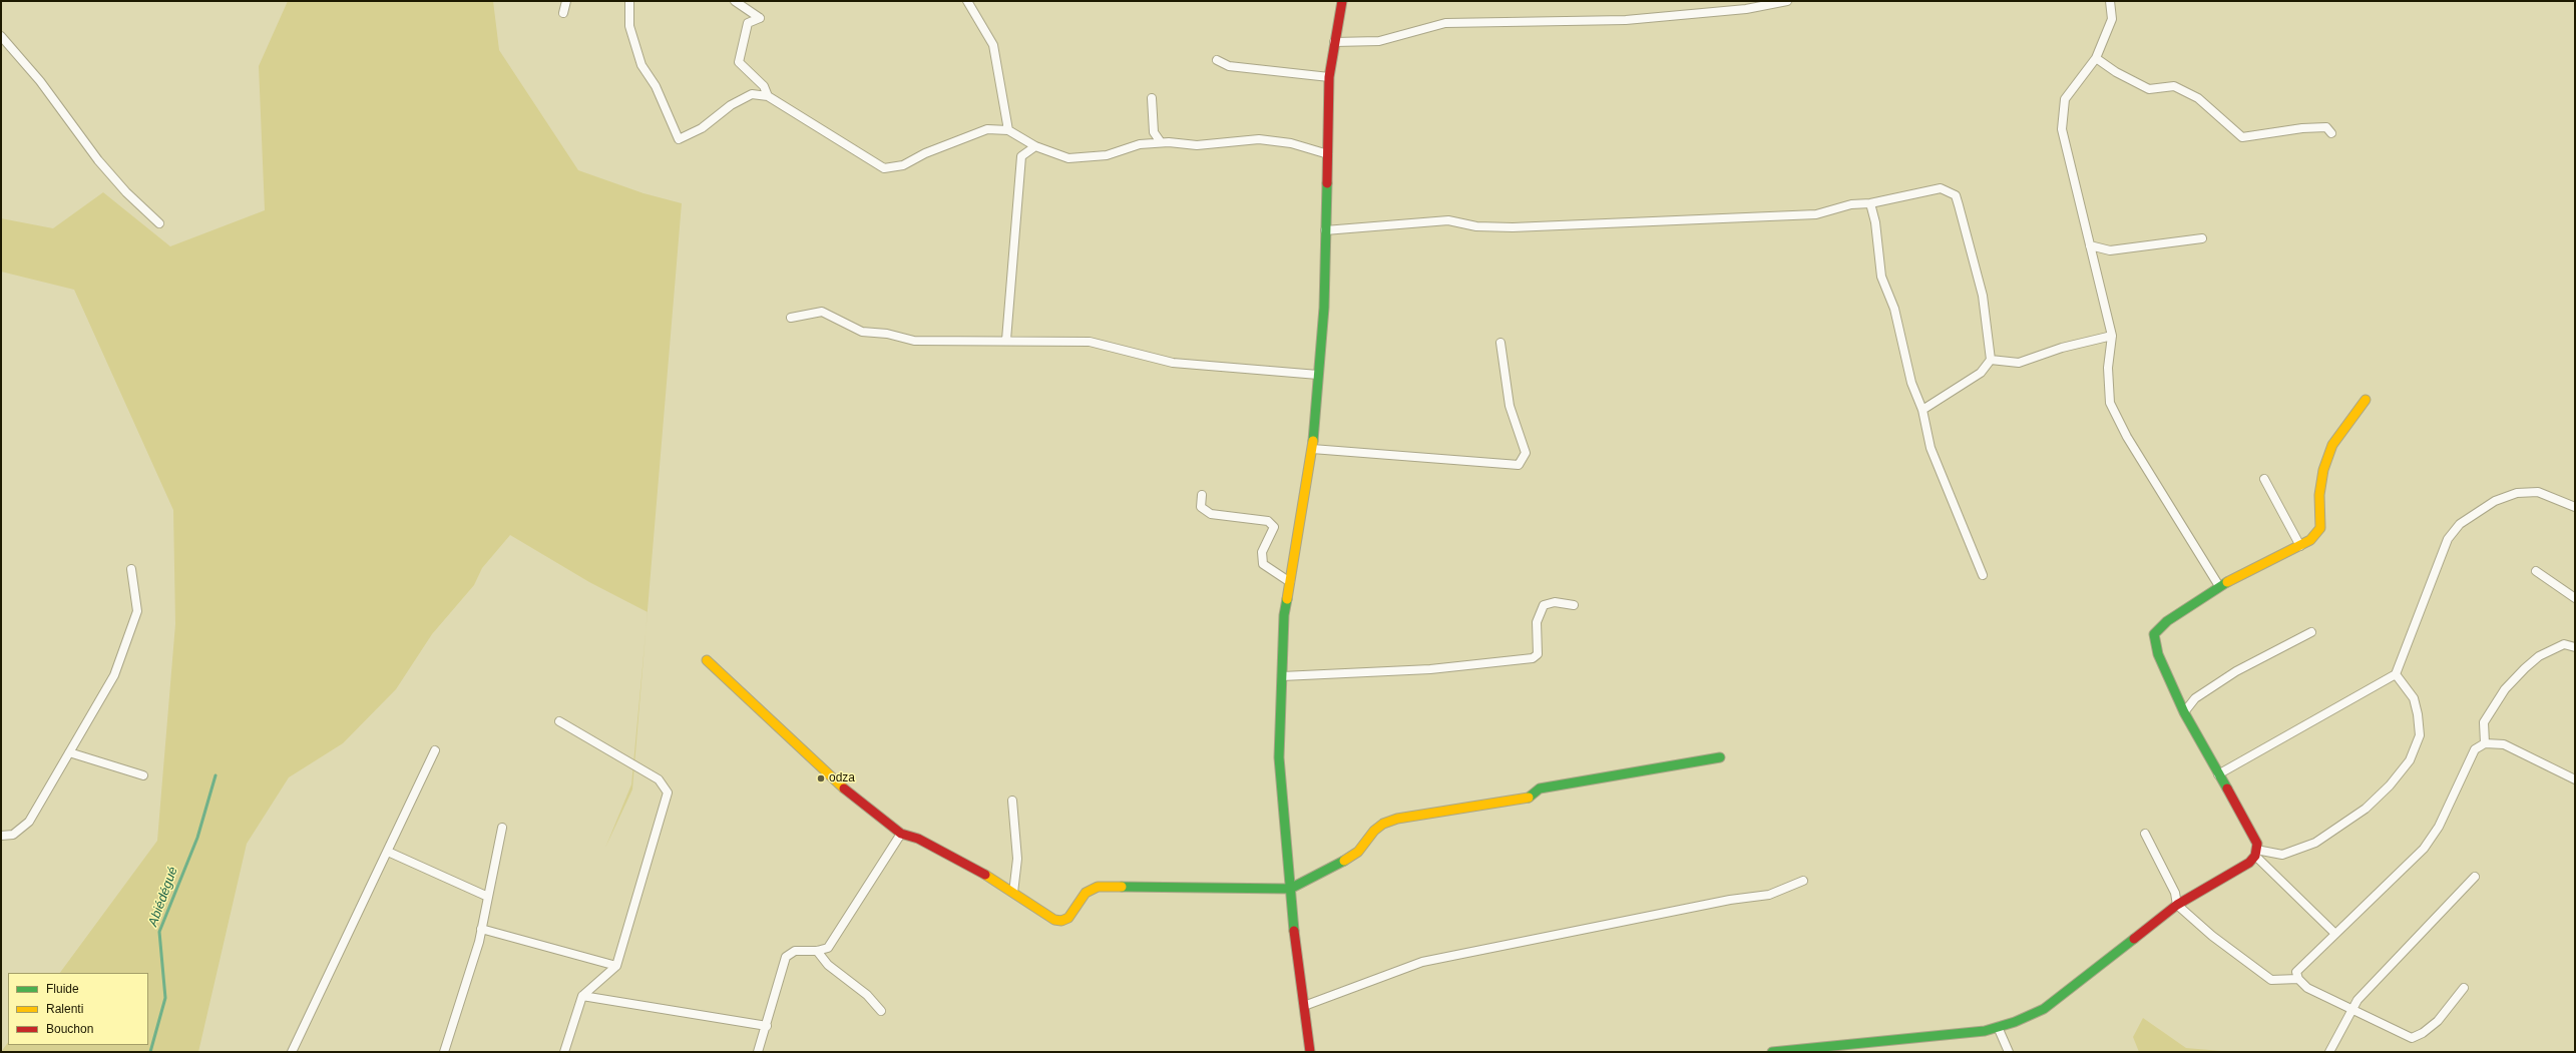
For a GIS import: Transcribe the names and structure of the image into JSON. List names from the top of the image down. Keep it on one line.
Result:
{"water":["Abiédégué"],"places":["odza"],"legend":["Fluide","Ralenti","Bouchon"]}
